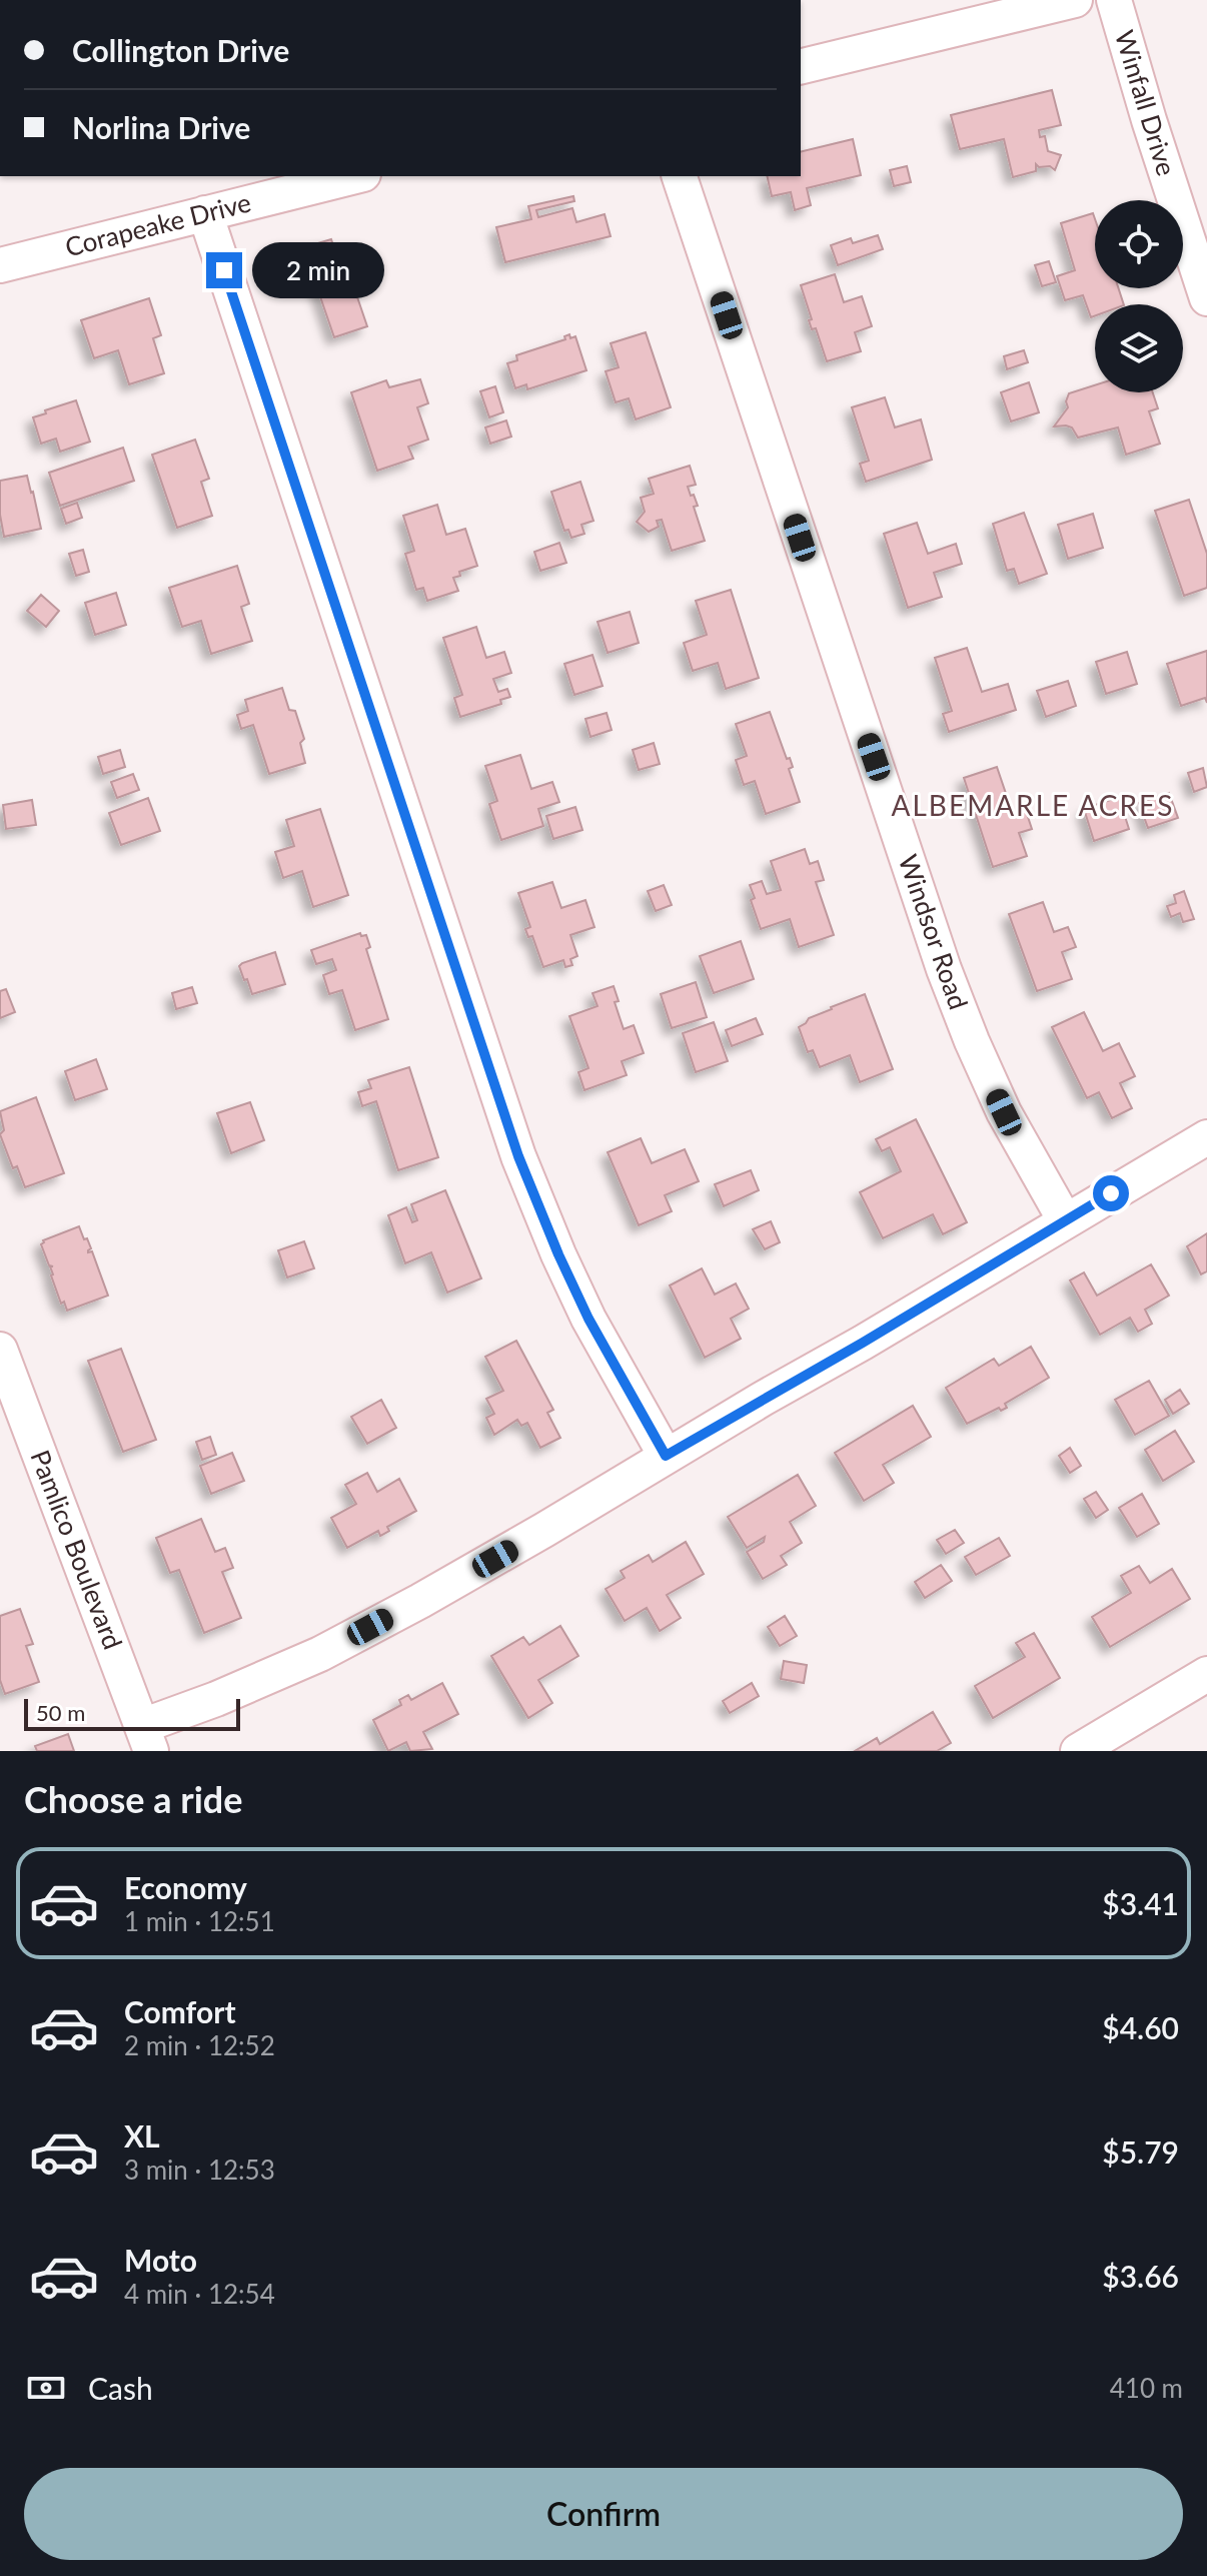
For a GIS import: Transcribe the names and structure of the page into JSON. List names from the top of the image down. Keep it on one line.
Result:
{"streets":{"street":["Winfall Drive","Corapeake Drive","Windsor Road","Pamlico Boulevard"]},"districts":["ALBEMARLE ACRES"],"scale_bar":"50 m","page":{"banner":["Collington Drive","Norlina Drive"],"bubble":"2 min","scale":"50 m","heading":"Choose a ride","list":[{"name":"Economy","note":"1 min · 12:51","value":"$3.41"},{"name":"Comfort","note":"2 min · 12:52","value":"$4.60"},{"name":"XL","note":"3 min · 12:53","value":"$5.79"},{"name":"Moto","note":"4 min · 12:54","value":"$3.66"}],"pay":["Cash","410 m"],"buttons":"Confirm"}}
